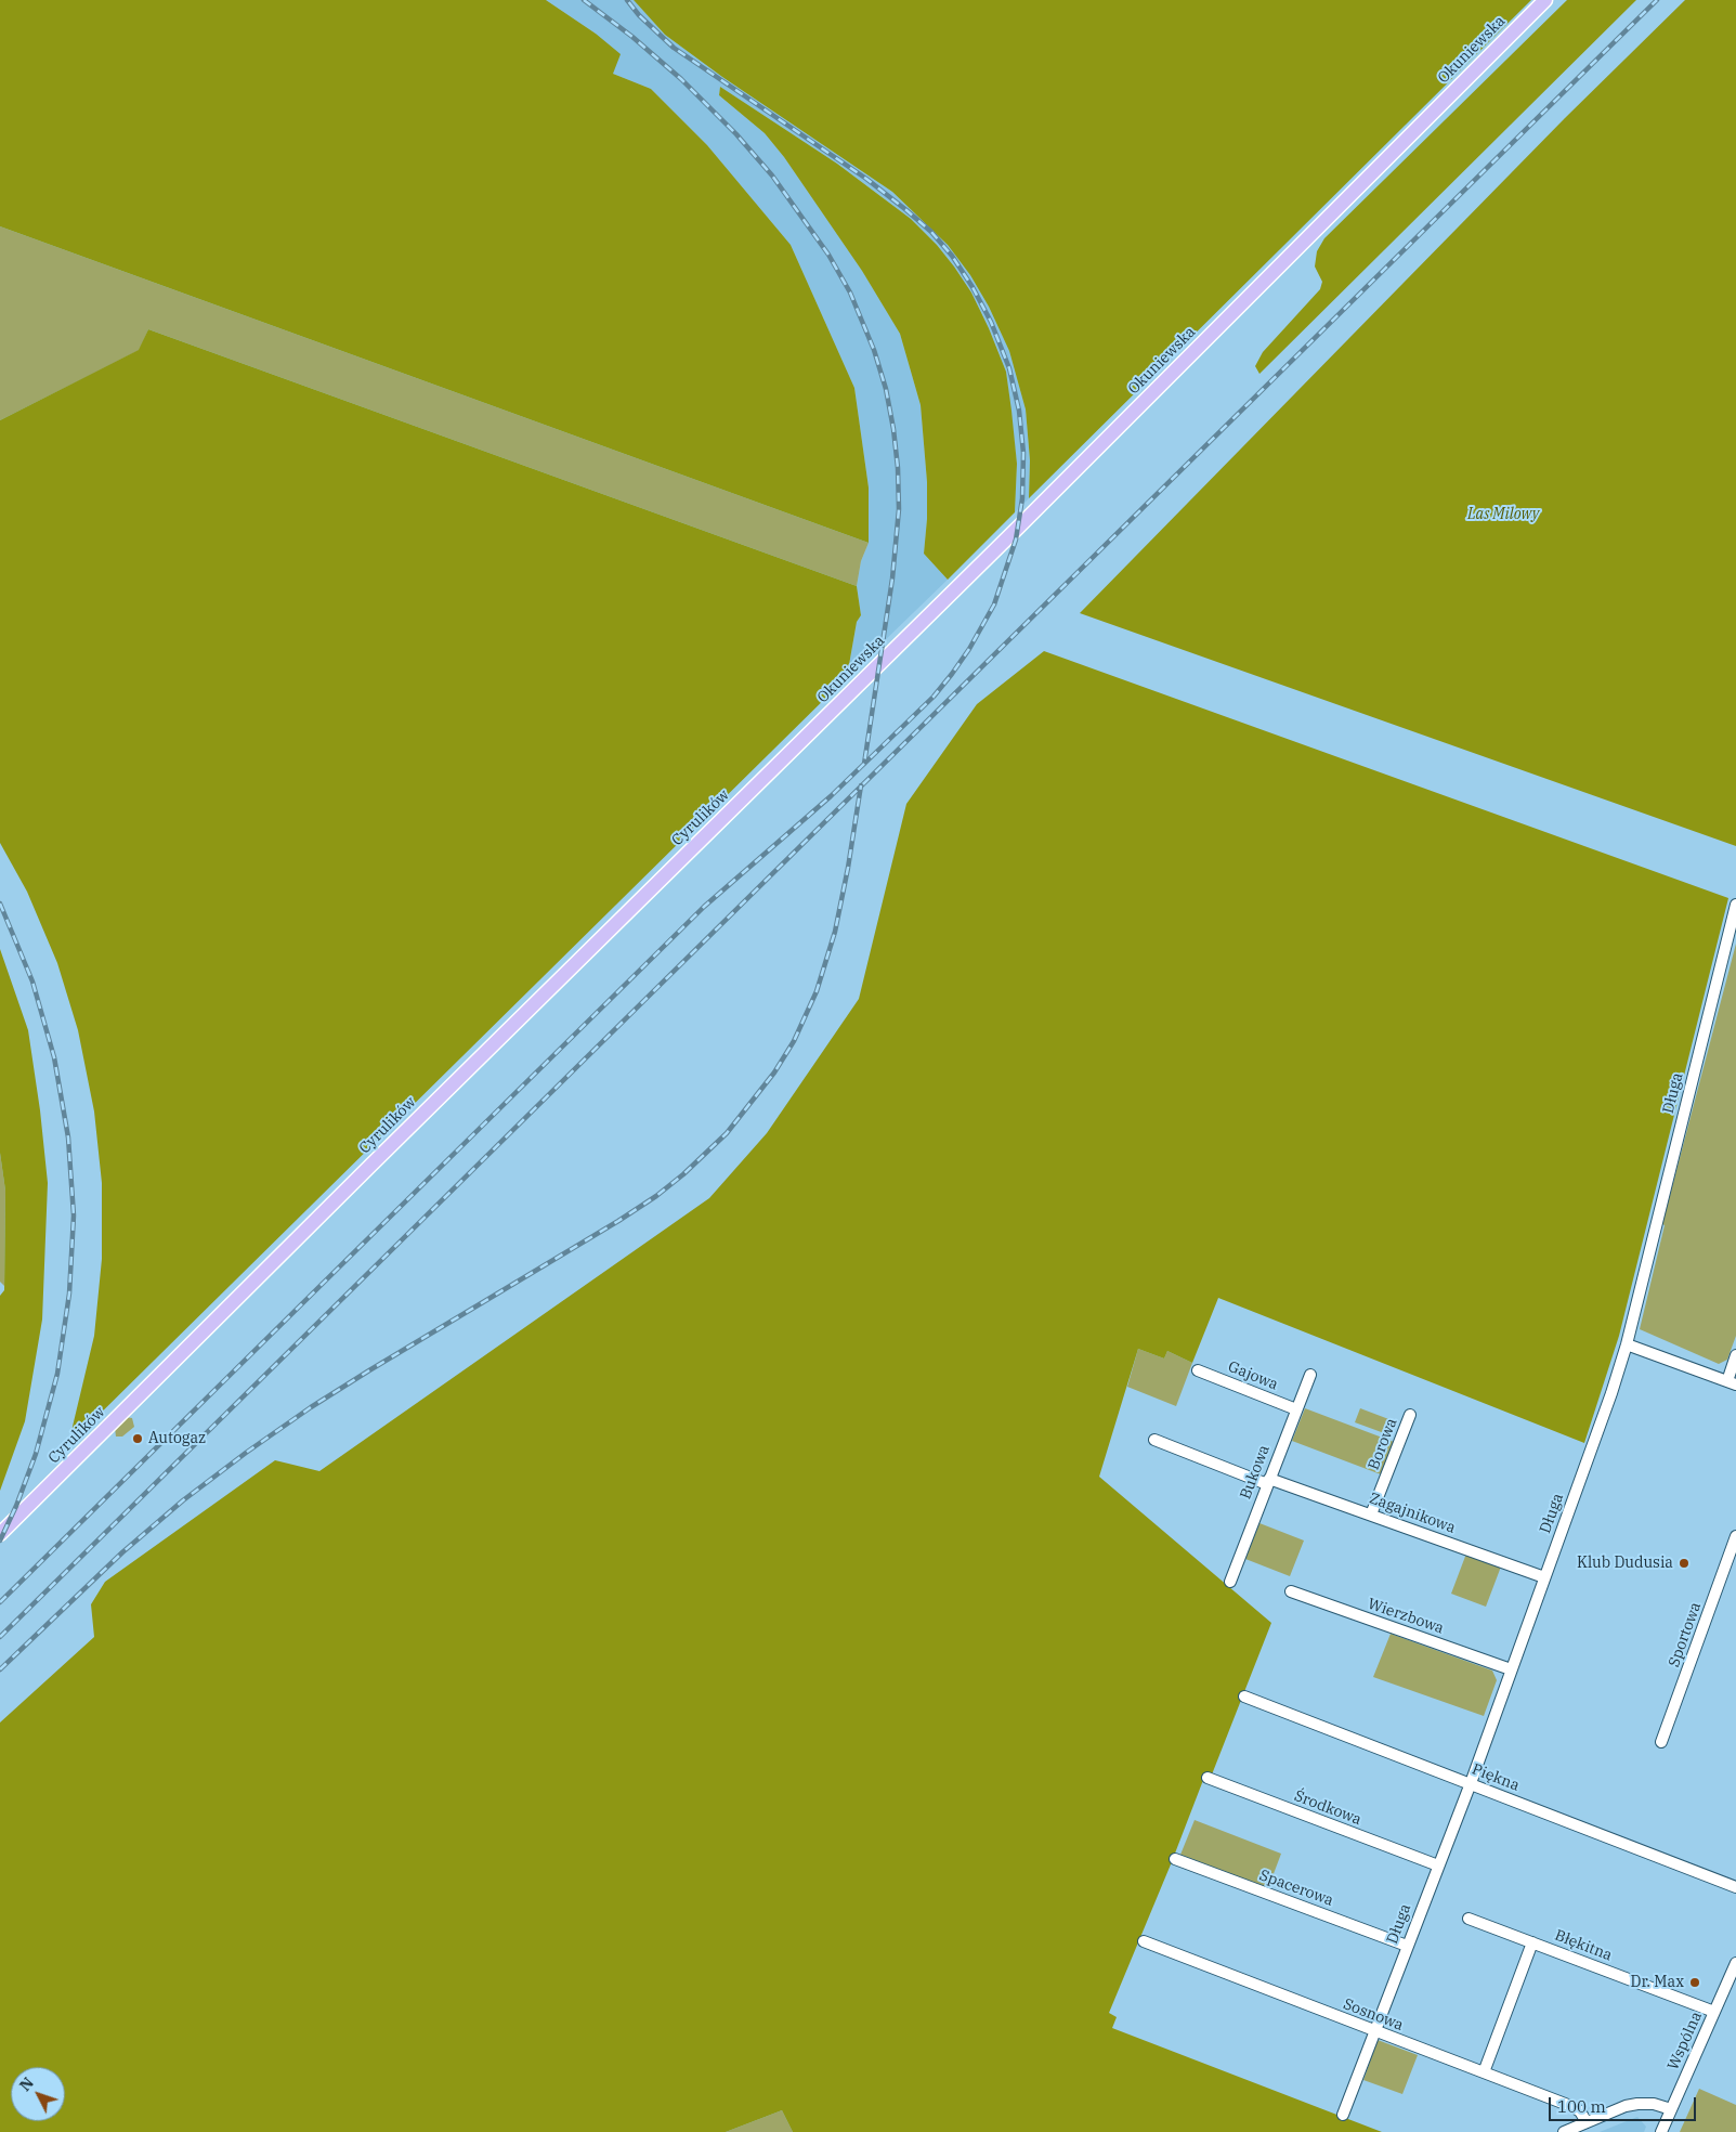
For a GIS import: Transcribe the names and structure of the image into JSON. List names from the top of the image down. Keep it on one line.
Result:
{"streets":{"main road":["Okuniewska","Cyrulików"],"street":["Długa","Gajowa","Borowa","Bukowa","Zagajnikowa","Wierzbowa","Sportowa","Piękna","Środkowa","Spacerowa","Błękitna","Sosnowa","Wspólna"]},"crossings":[["Okuniewska","Cyrulików"],["Długa","Zagajnikowa"],["Długa","Wierzbowa"],["Długa","Piękna"],["Długa","Środkowa"],["Długa","Spacerowa"],["Długa","Sosnowa"],["Gajowa","Bukowa"],["Borowa","Zagajnikowa"],["Bukowa","Zagajnikowa"],["Błękitna","Sosnowa"],["Błękitna","Wspólna"]],"parks":["Las Milowy"],"places":["Autogaz","Klub Dudusia","Dr. Max"],"scale_bar":"100 m","north":"top left"}
